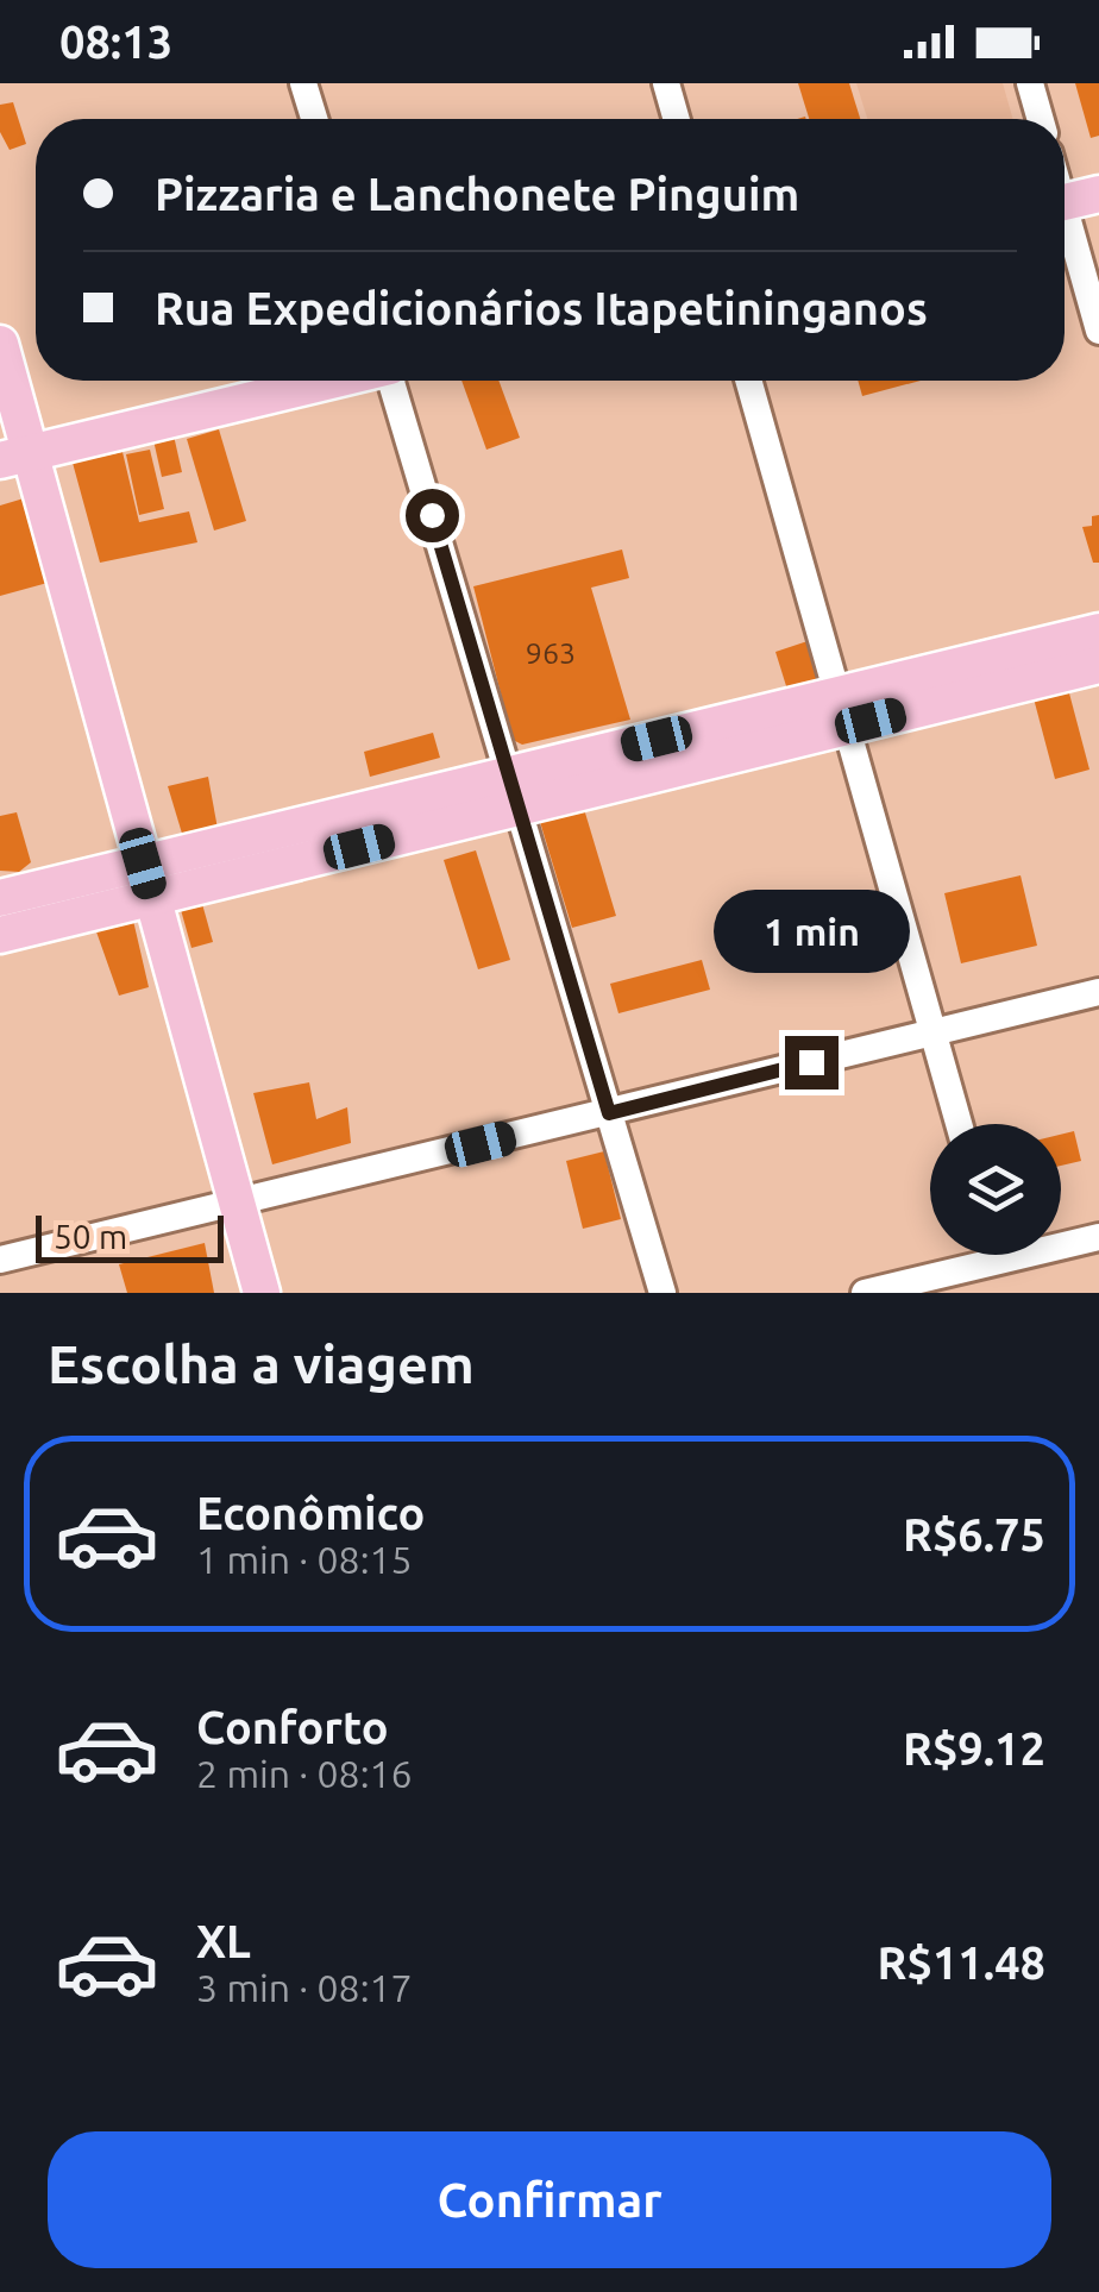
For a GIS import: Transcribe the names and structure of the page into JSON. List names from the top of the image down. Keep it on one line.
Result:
{"house_numbers":["963"],"scale_bar":"50 m","page":{"status":"08:13","banner":["Pizzaria e Lanchonete Pinguim","Rua Expedicionários Itapetininganos"],"bubble":"1 min","scale":"50 m","heading":"Escolha a viagem","list":[{"name":"Econômico","note":"1 min · 08:15","value":"R$6.75"},{"name":"Conforto","note":"2 min · 08:16","value":"R$9.12"},{"name":"XL","note":"3 min · 08:17","value":"R$11.48"}],"buttons":"Confirmar"}}
